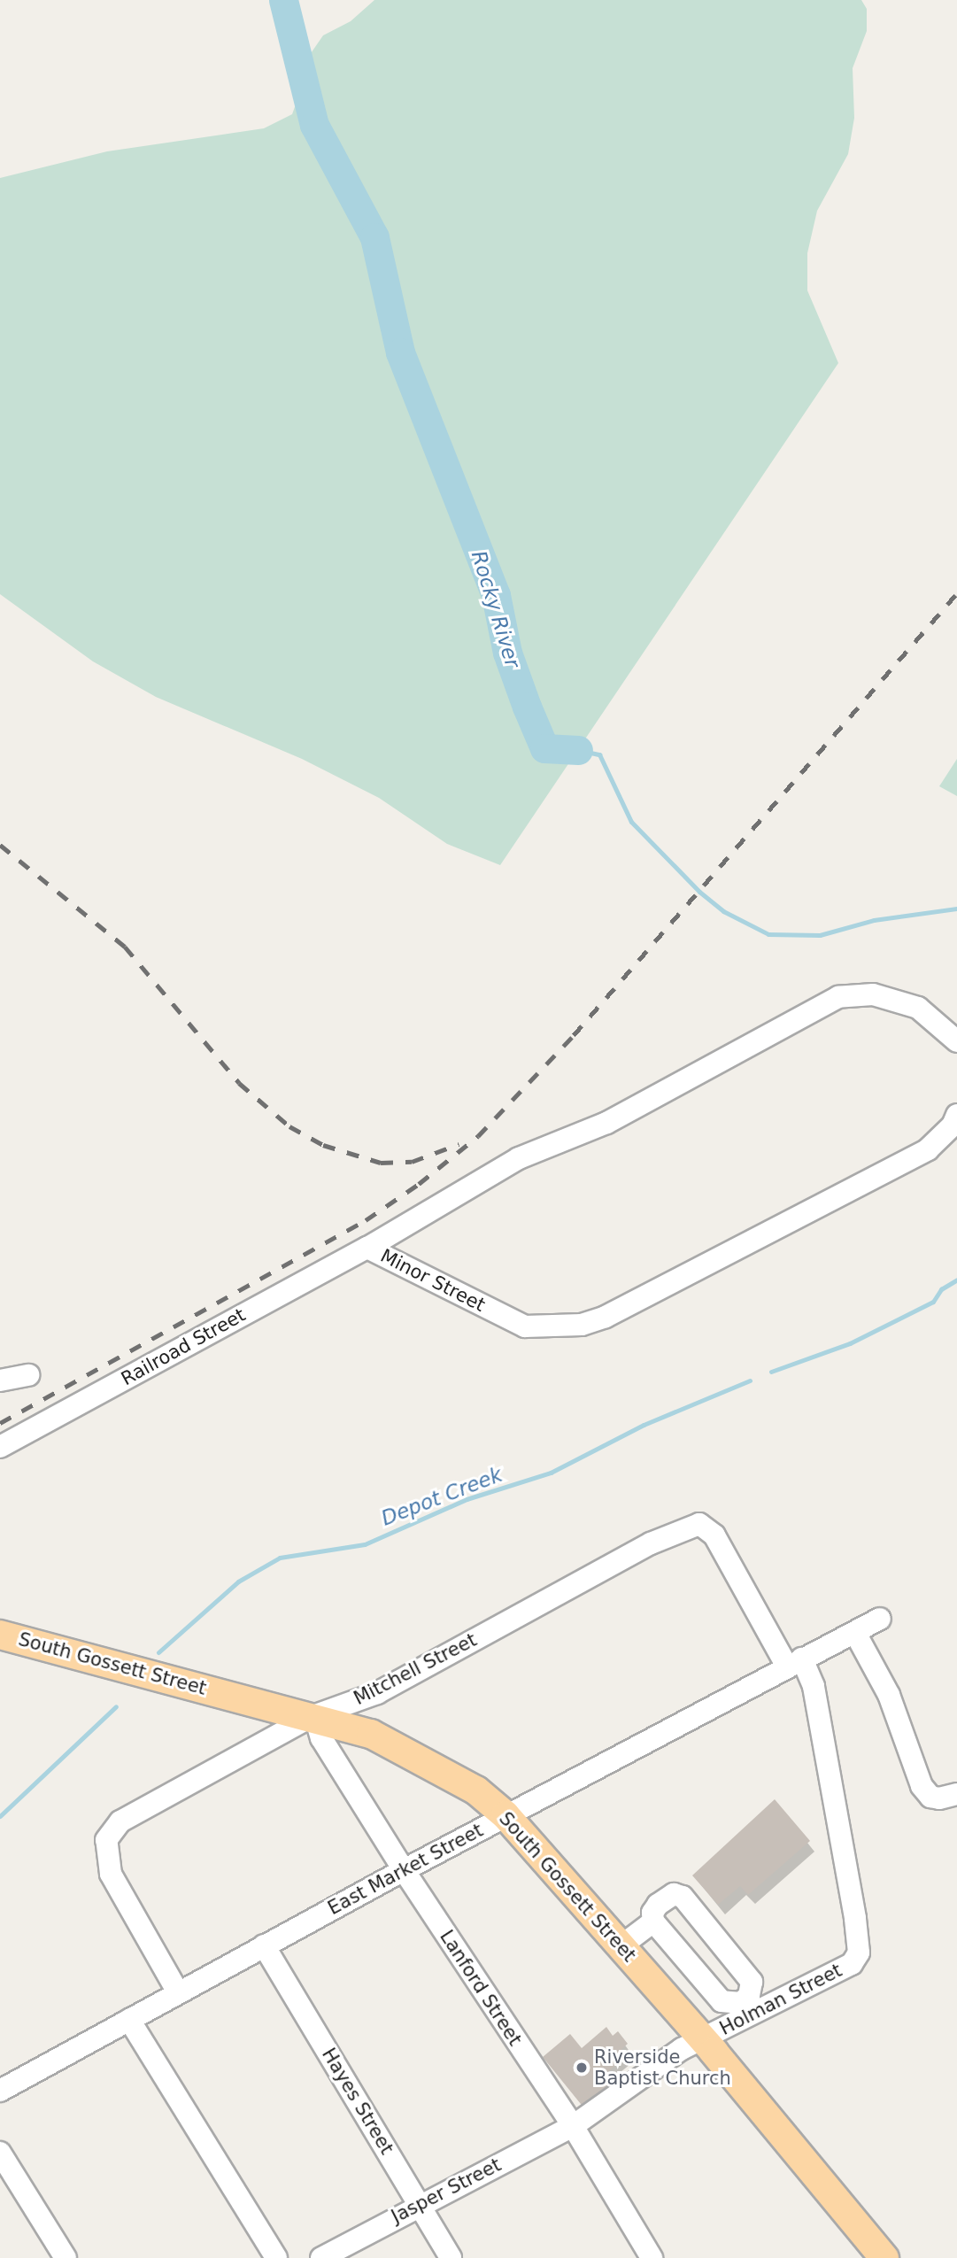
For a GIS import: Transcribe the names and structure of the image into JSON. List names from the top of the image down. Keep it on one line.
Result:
{"streets":{"main road":["South Gossett Street"],"street":["Minor Street","Railroad Street","Mitchell Street","East Market Street","Lanford Street","Holman Street","Hayes Street","Jasper Street"]},"crossings":[["Minor Street","Railroad Street"],["South Gossett Street","Mitchell Street"],["South Gossett Street","East Market Street"],["South Gossett Street","Lanford Street"],["South Gossett Street","Holman Street"],["Mitchell Street","East Market Street"],["Mitchell Street","Lanford Street"],["Mitchell Street","Holman Street"],["East Market Street","Lanford Street"],["East Market Street","Holman Street"],["East Market Street","Hayes Street"],["Lanford Street","Holman Street"],["Lanford Street","Jasper Street"],["Holman Street","Jasper Street"],["Hayes Street","Jasper Street"]],"water":["Rocky River","Depot Creek"],"places":["Riverside Baptist Church"]}
